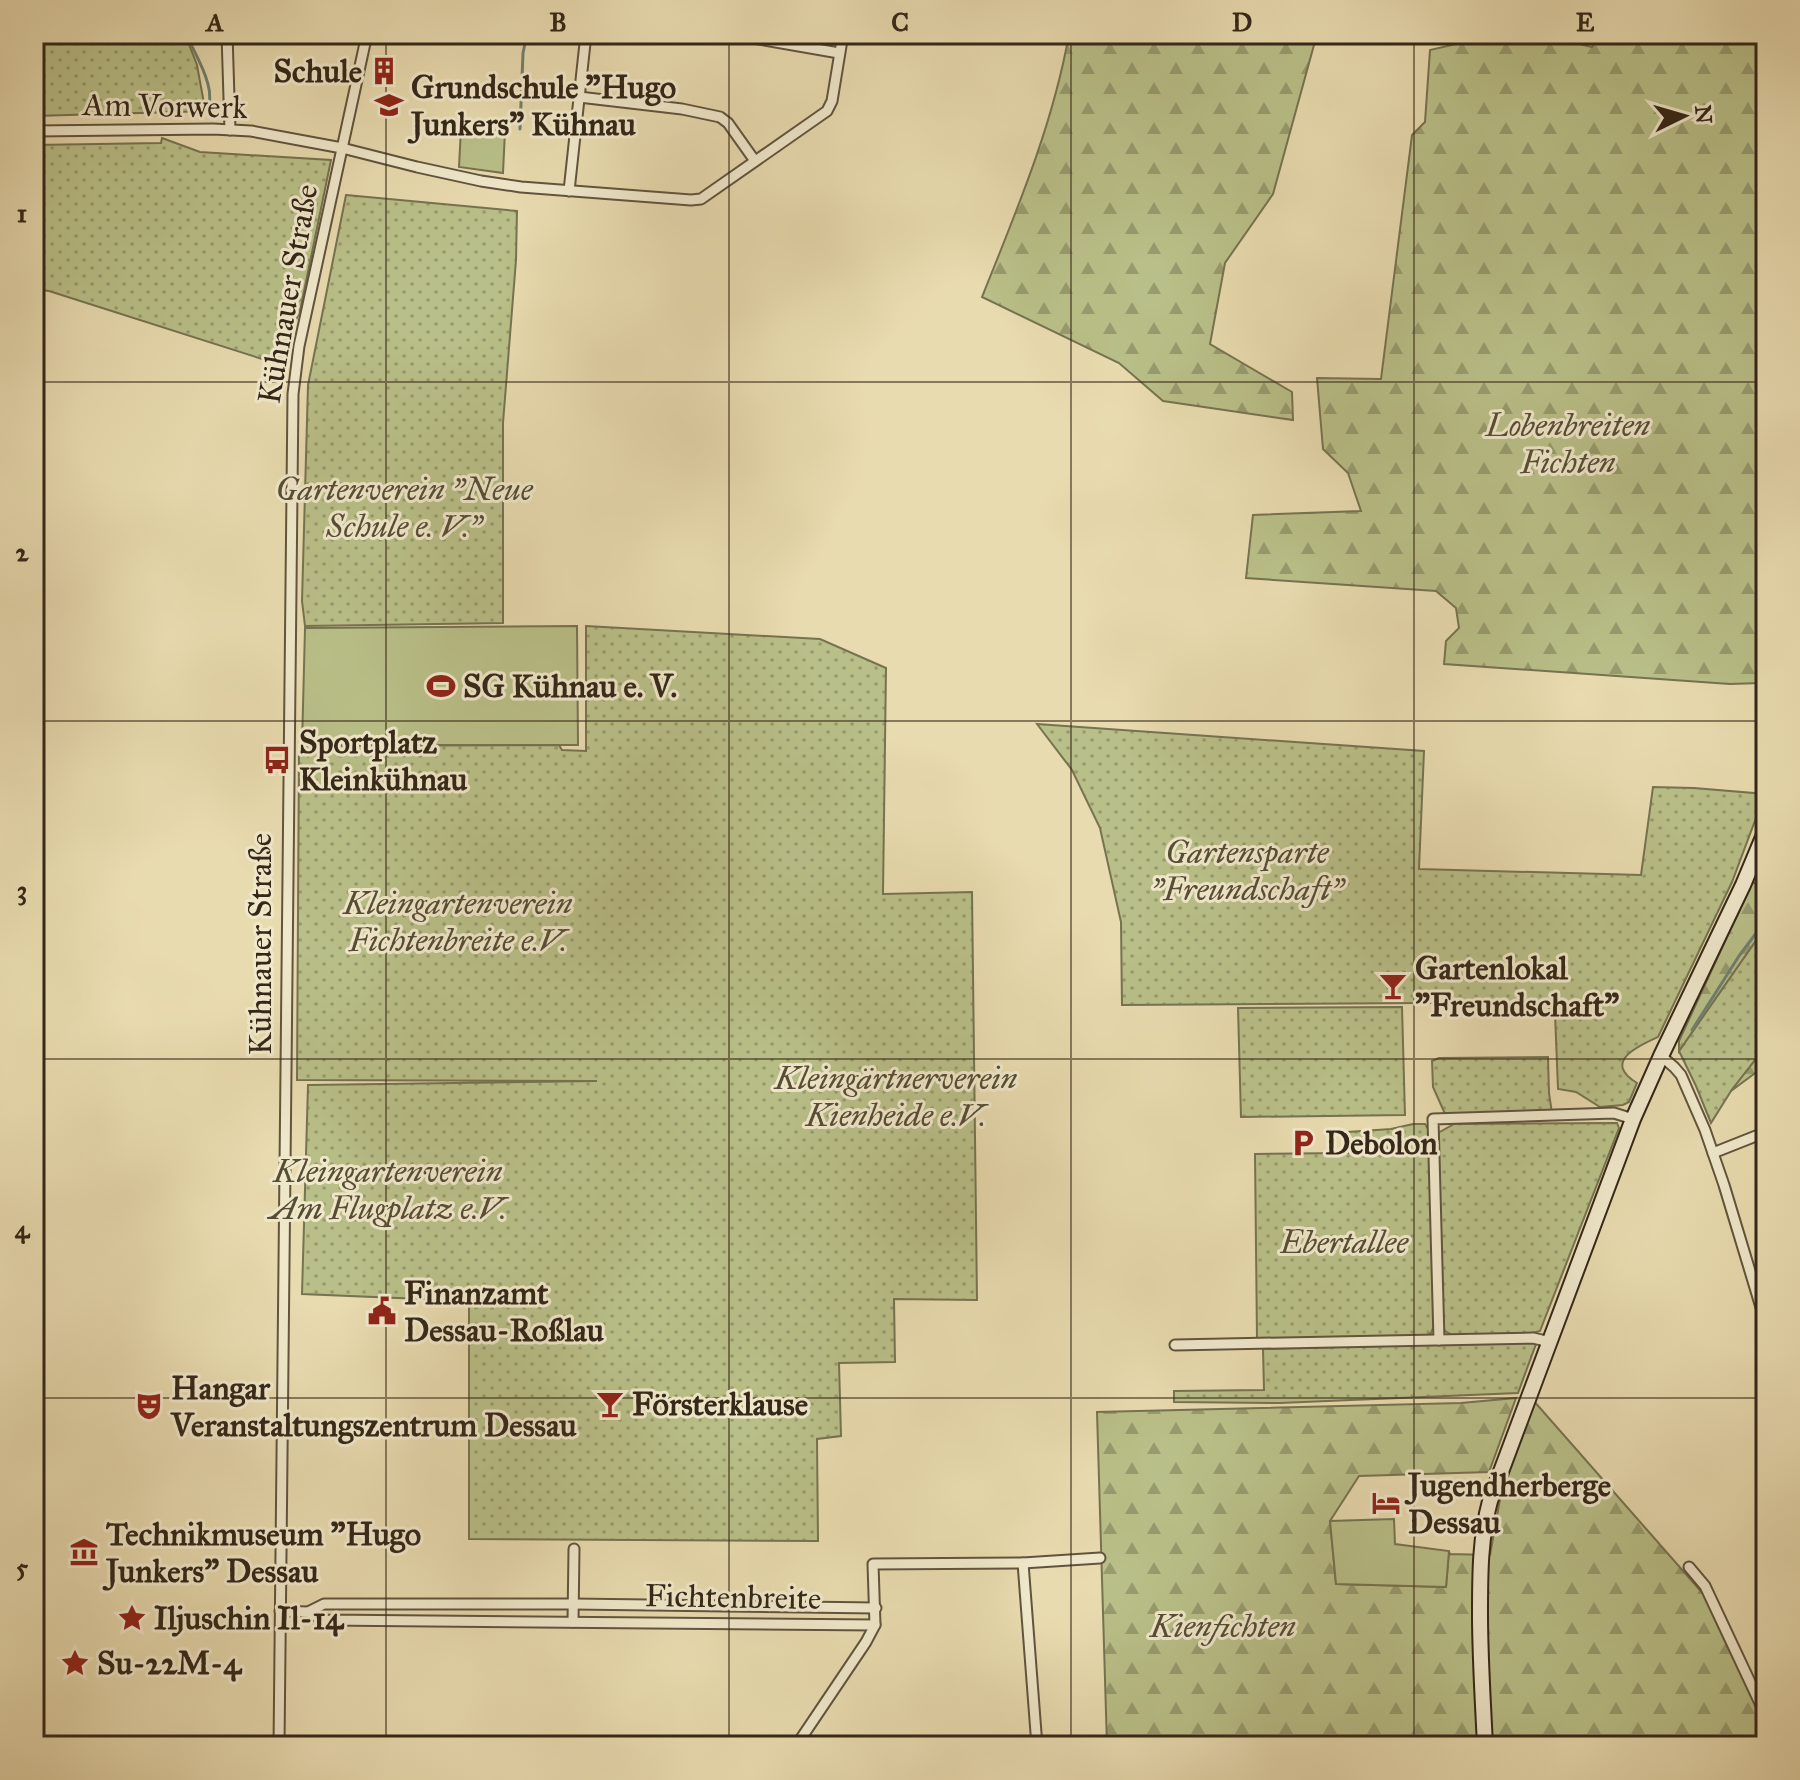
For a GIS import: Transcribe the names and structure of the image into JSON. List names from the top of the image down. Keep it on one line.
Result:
{"streets":{"street":["Am Vorwerk","Kühnauer Straße","Fichtenbreite"]},"crossings":[["Am Vorwerk","Kühnauer Straße"],["Kühnauer Straße","Fichtenbreite"]],"parks":["Lobenbreiten Fichten","Gartenverein \"Neue Schule e. V.\"","Gartensparte \"Freundschaft\"","Kleingartenverein Fichtenbreite e.V.","Kleingärtnerverein Kienheide e.V.","Kleingartenverein Am Flugplatz e.V.","Ebertallee","Kienfichten"],"places":{"building":["Schule"],"school or university":["Grundschule \"Hugo Junkers\" Kühnau"],"sports":["SG Kühnau e. V."],"bus stop":["Sportplatz Kleinkühnau"],"bar":["Gartenlokal \"Freundschaft\"","Försterklause"],"parking":["Debolon"],"public building":["Finanzamt Dessau-Roßlau"],"theatre":["Hangar Veranstaltungszentrum Dessau"],"hotel":["Jugendherberge Dessau"],"museum":["Technikmuseum \"Hugo Junkers\" Dessau"],"place":["Iljuschin Il-14","Su-22M-4"]},"north":"right","grid":{"columns":["A","B","C","D","E"],"rows":["1","2","3","4","5"]}}
